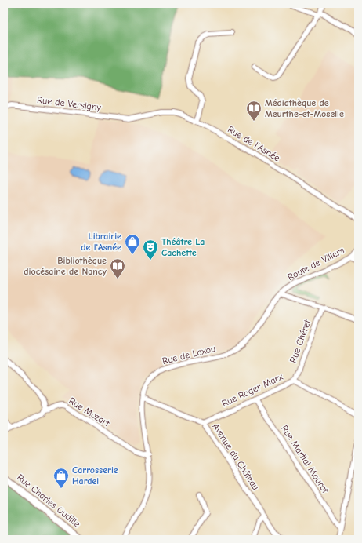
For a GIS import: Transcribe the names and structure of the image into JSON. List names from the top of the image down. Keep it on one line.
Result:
{"streets":{"street":["Rue de Versigny","Rue de l'Asnée","Route de Villers","Rue Chéret","Rue de Laxou","Rue Roger Marx","Rue Mozart","Avenue du Château","Rue Martial Mourot","Rue Charles Oudille"]},"crossings":[["Rue de Versigny","Rue de l'Asnée"],["Route de Villers","Rue de Laxou"],["Rue Chéret","Rue Roger Marx"],["Rue de Laxou","Rue Mozart"],["Rue de Laxou","Avenue du Château"],["Rue Roger Marx","Avenue du Château"],["Rue Roger Marx","Rue Martial Mourot"]],"places":{"library":["Médiathèque de Meurthe-et-Moselle","Bibliothèque diocésaine de Nancy"],"shop":["Librairie de l'Asnée","Carrosserie Hardel"],"theatre":["Théâtre La Cachette"]}}
